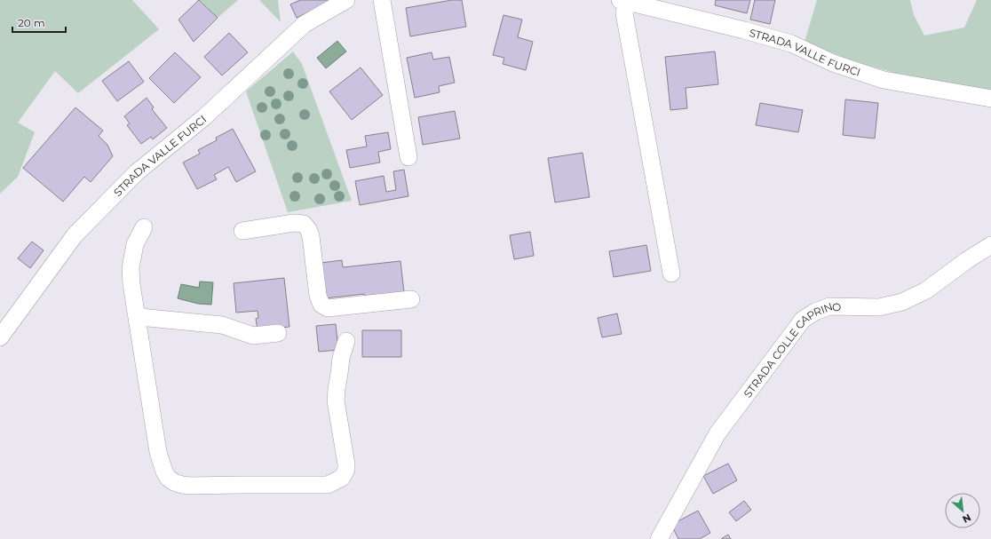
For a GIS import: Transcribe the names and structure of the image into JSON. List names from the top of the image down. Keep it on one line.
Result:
{"streets":{"street":["STRADA VALLE FURCI","STRADA COLLE CAPRINO"]},"scale_bar":"20 m","north":"bottom right"}
